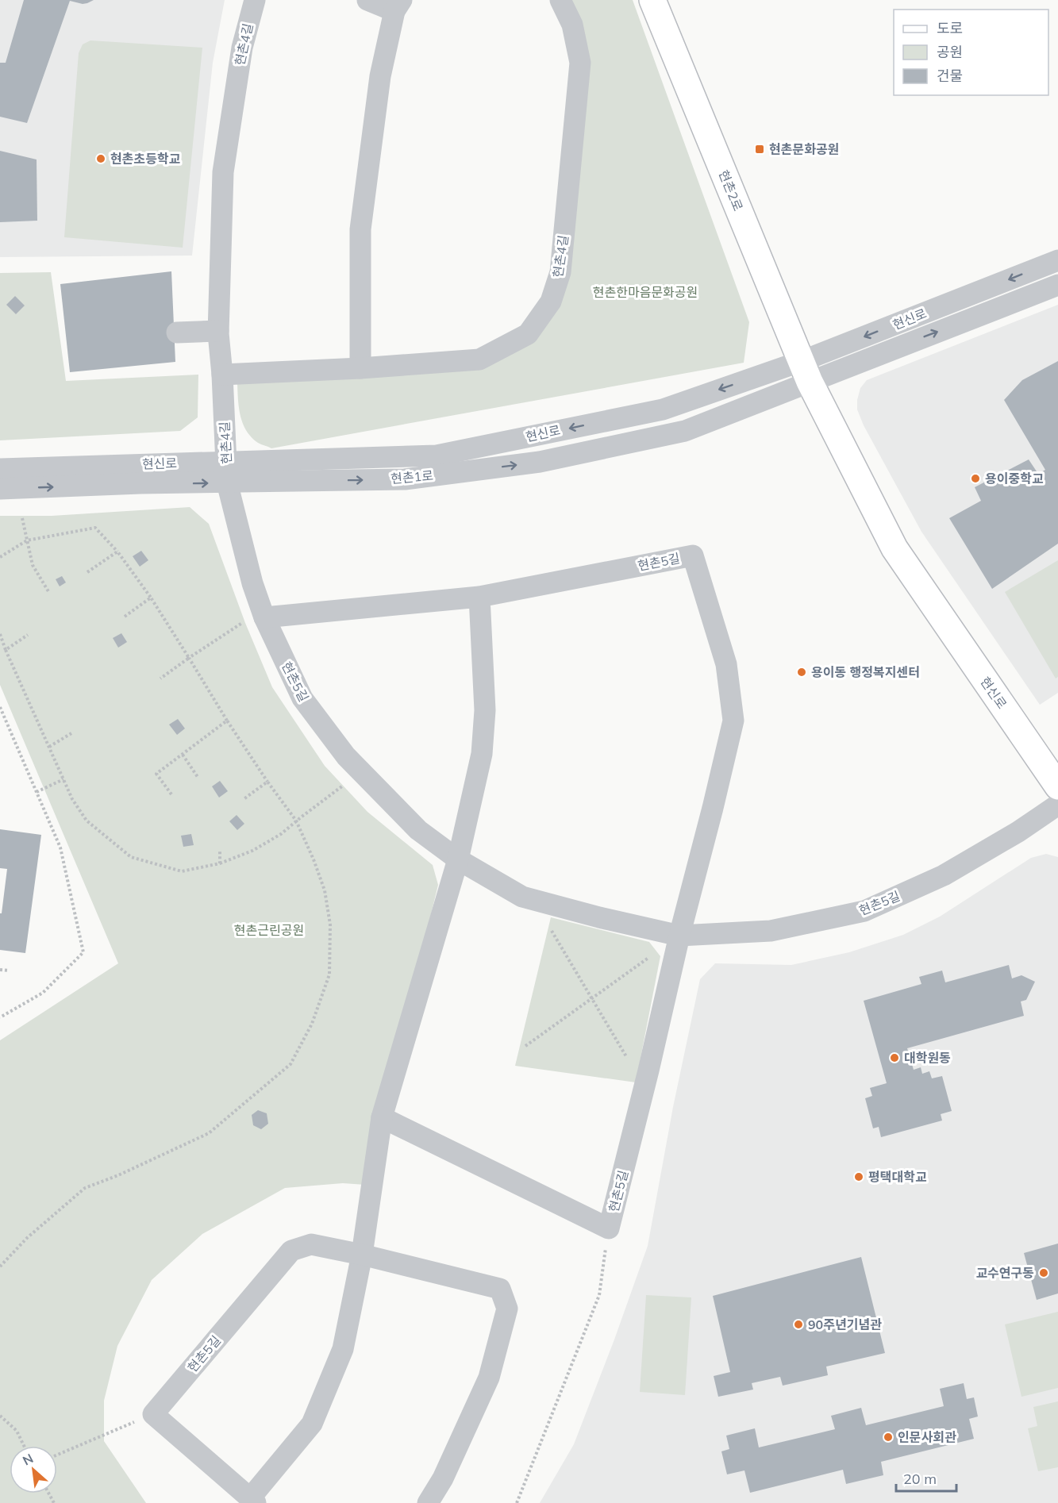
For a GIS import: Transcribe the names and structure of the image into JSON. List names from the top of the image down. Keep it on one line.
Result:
{"streets":{"main road":["현촌2로","현신로"],"street":["현촌4길","현촌1로","현촌5길"]},"crossings":[["현촌4길","현신로"],["현촌4길","현촌1로"],["현촌4길","현촌5길"],["현촌2로","현신로"],["현촌2로","현촌1로"],["현신로","현촌1로"],["현촌1로","현촌5길"]],"one_way":["현촌1로"],"parks":["현촌한마음문화공원","현촌근린공원"],"places":{"transit":["현촌문화공원"],"other":["현촌초등학교","용이중학교","용이동 행정복지센터","대학원동","평택대학교","교수연구동","90주년기념관","인문사회관"]},"legend":["도로","공원","건물"],"scale_bar":"20 m","north":"top left"}
